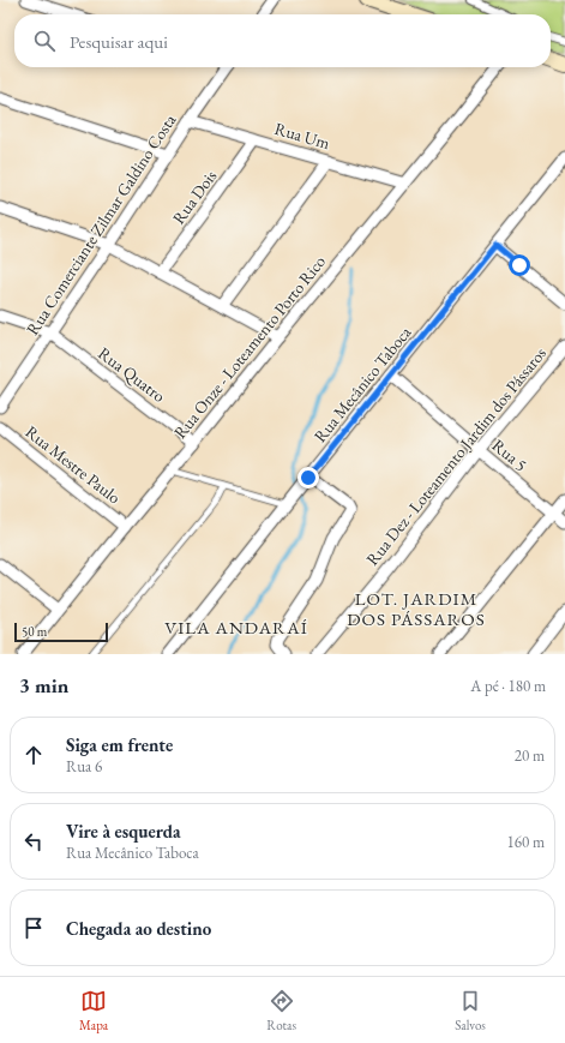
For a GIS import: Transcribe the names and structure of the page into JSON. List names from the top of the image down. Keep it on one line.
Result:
{"streets":{"street":["Rua Um","Rua Dois","Rua Comerciante Zilmar Galdino Costa","Rua Onze - Loteamento Porto Rico","Rua Quatro","Rua Mecânico Taboca","Rua 5","Rua Dez - Loteamento Jardim dos Pássaros","Rua Mestre Paulo"]},"crossings":[["Rua Um","Rua Dois"],["Rua Um","Rua Comerciante Zilmar Galdino Costa"],["Rua Um","Rua Onze - Loteamento Porto Rico"],["Rua Comerciante Zilmar Galdino Costa","Rua Quatro"],["Rua Onze - Loteamento Porto Rico","Rua Quatro"],["Rua Onze - Loteamento Porto Rico","Rua Mestre Paulo"],["Rua Mecânico Taboca","Rua 5"],["Rua 5","Rua Dez - Loteamento Jardim dos Pássaros"]],"districts":["LOT. JARDIM DOS PÁSSAROS","VILA ANDARAÍ"],"scale_bar":"50 m","page":{"search":"Pesquisar aqui","scale":"50 m","heading":["3 min","A pé · 180 m"],"list":[["Siga em frente","Rua 6","20 m"],["Vire à esquerda","Rua Mecânico Taboca","160 m"],"Chegada ao destino"],"nav":["Mapa","Rotas","Salvos"]}}
